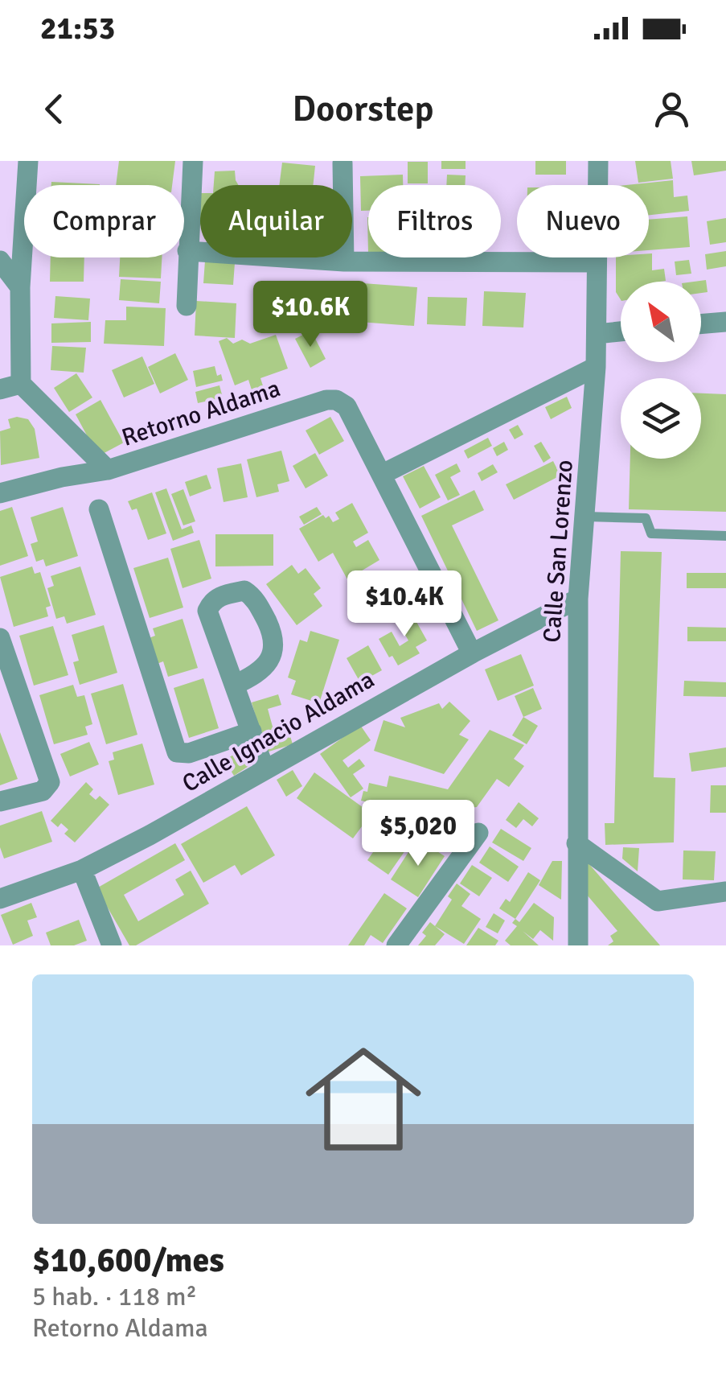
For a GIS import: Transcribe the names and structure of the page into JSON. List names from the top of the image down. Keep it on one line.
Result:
{"streets":{"street":["Retorno Aldama","Calle San Lorenzo","Calle Ignacio Aldama"]},"crossings":[["Retorno Aldama","Calle Ignacio Aldama"],["Calle San Lorenzo","Calle Ignacio Aldama"]],"north":"top left","page":{"status":"21:53","header":"Doorstep","chip":["Comprar","Alquilar","Filtros","Nuevo"],"price":["$10.6K","$10.4K","$5,020"],"list":[{"name":"$10,600/mes","note":"5 hab. · 118 m² · Retorno Aldama"}]}}
